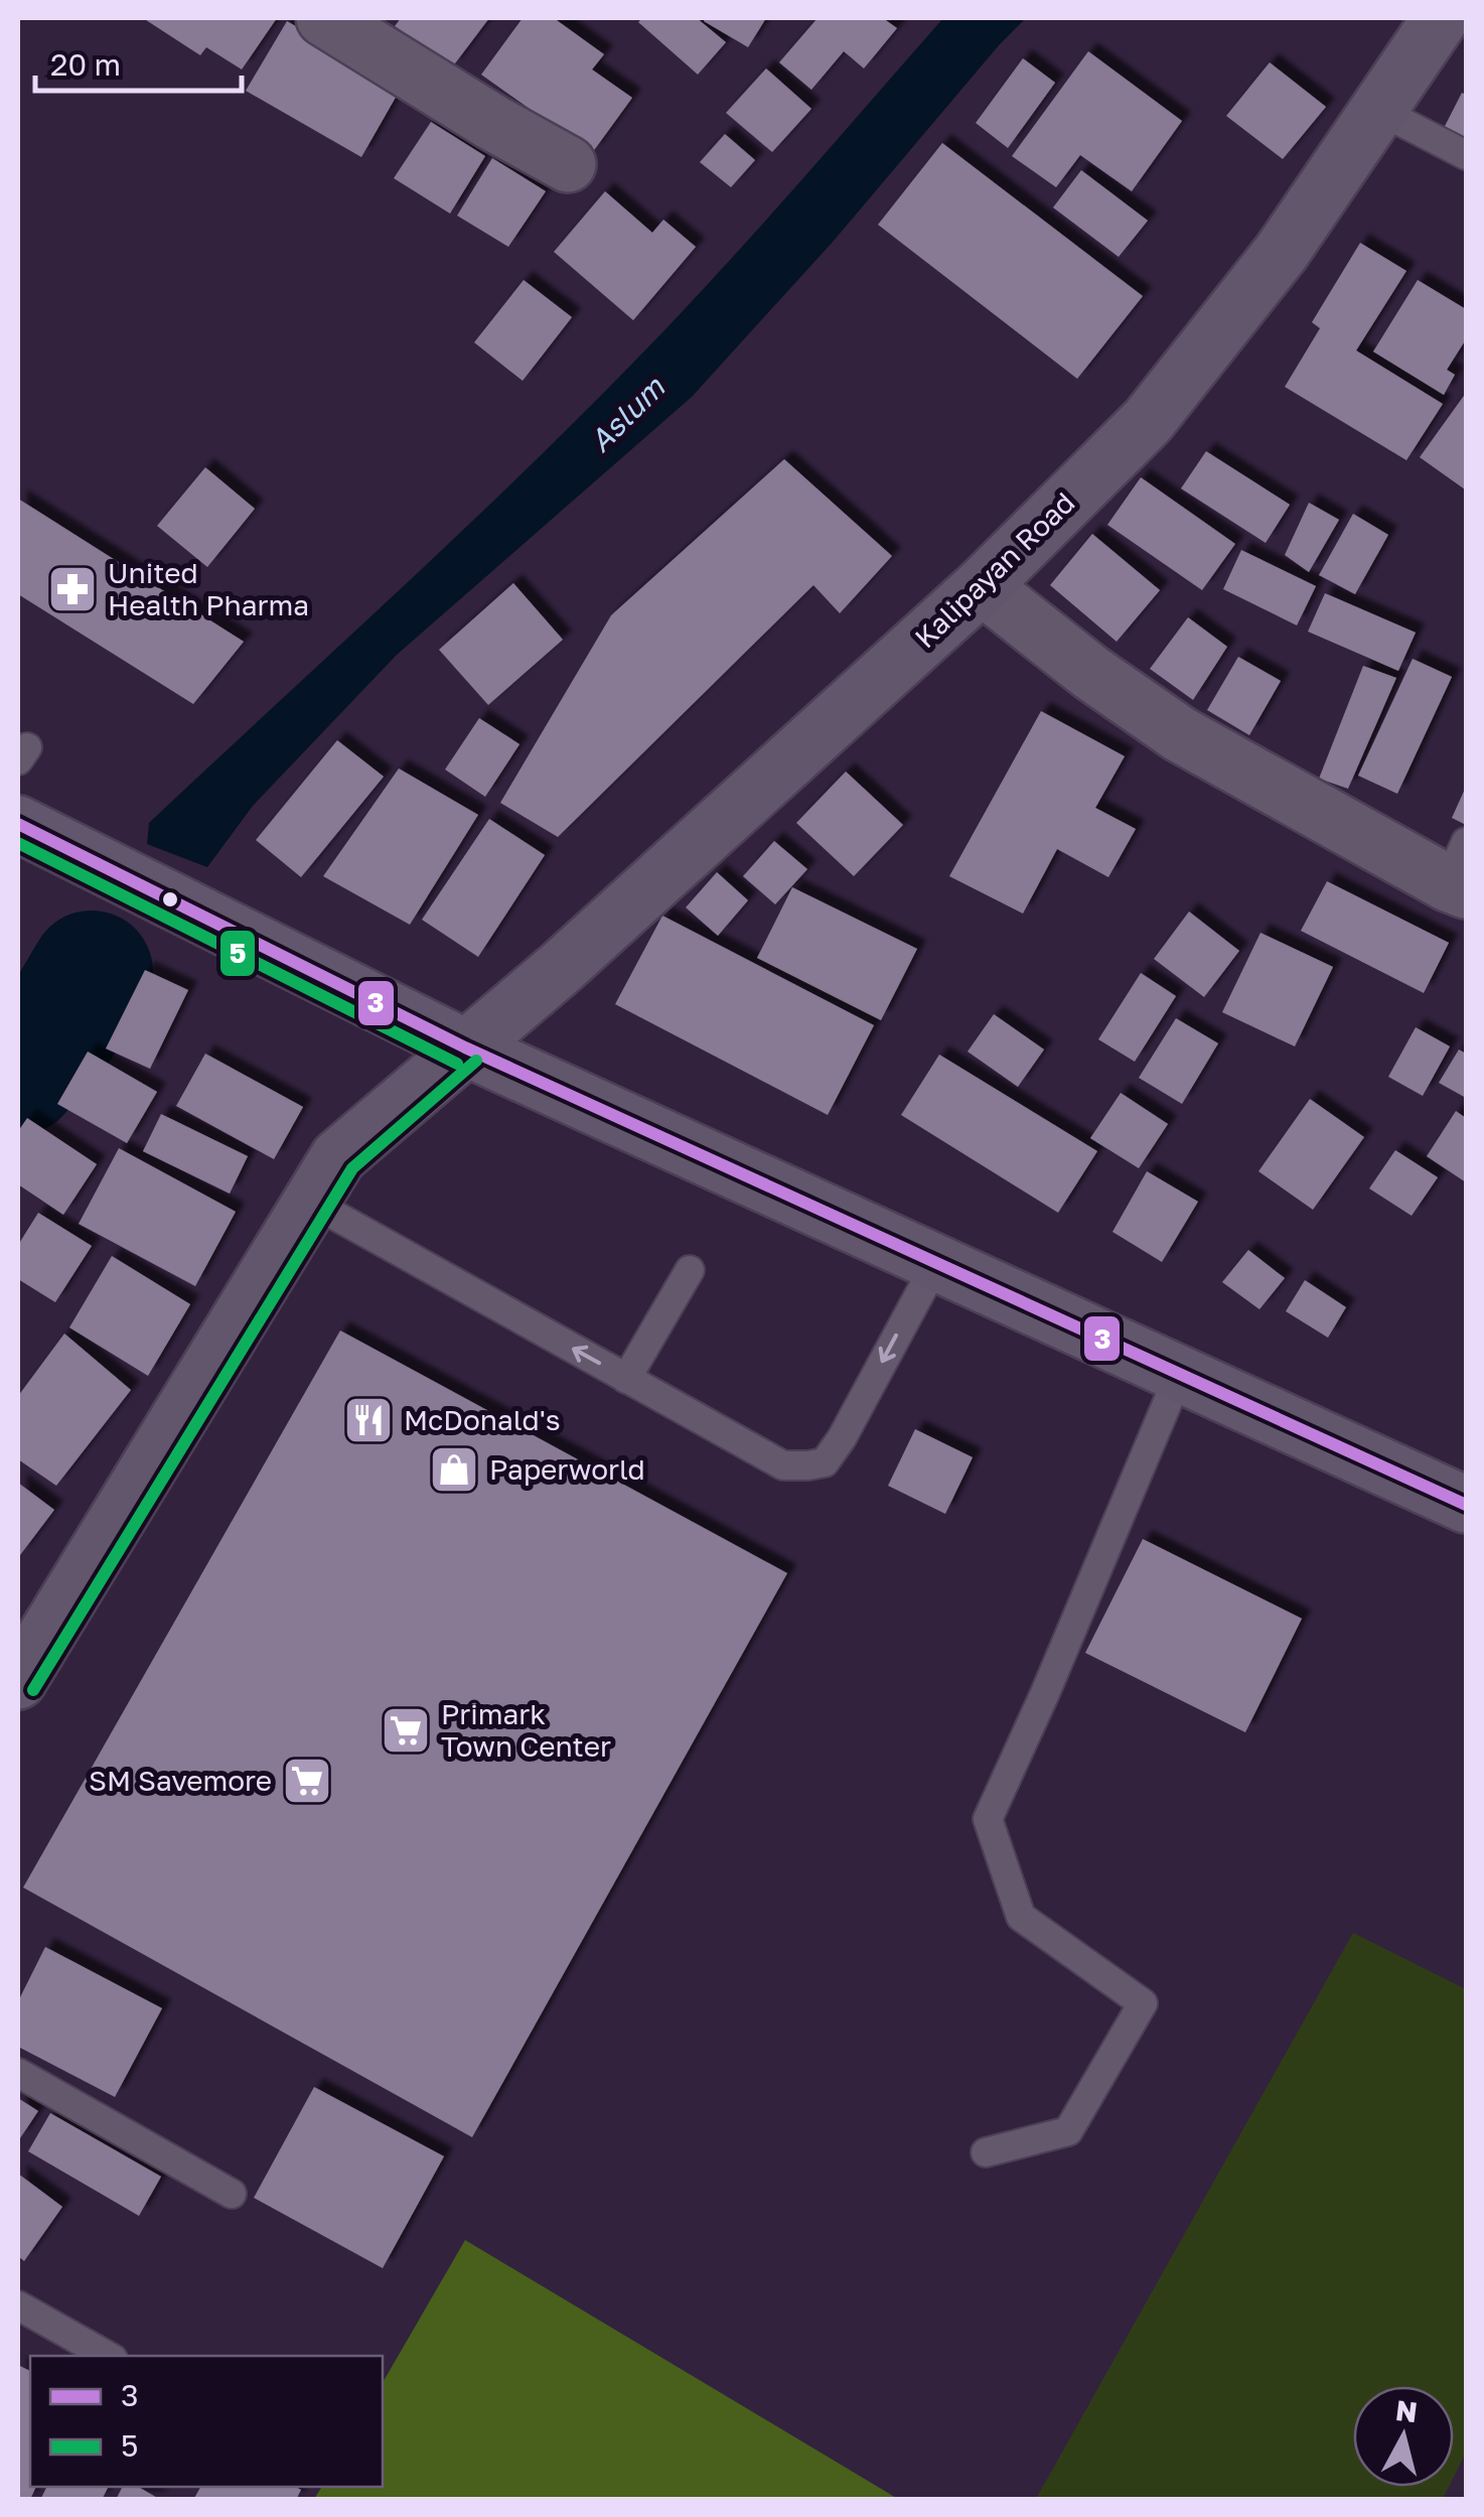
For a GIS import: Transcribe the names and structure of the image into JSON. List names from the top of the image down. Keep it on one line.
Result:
{"streets":{"street":["Kalipayan Road"]},"water":["Aslum"],"places":{"pharmacy":["United Health Pharma"],"restaurant":["McDonald's"],"shop":["Paperworld"],"supermarket":["Primark Town Center","SM Savemore"]},"lines":["transit line 3","transit line 5"],"legend":["3","5"],"scale_bar":"20 m","north":"top"}
